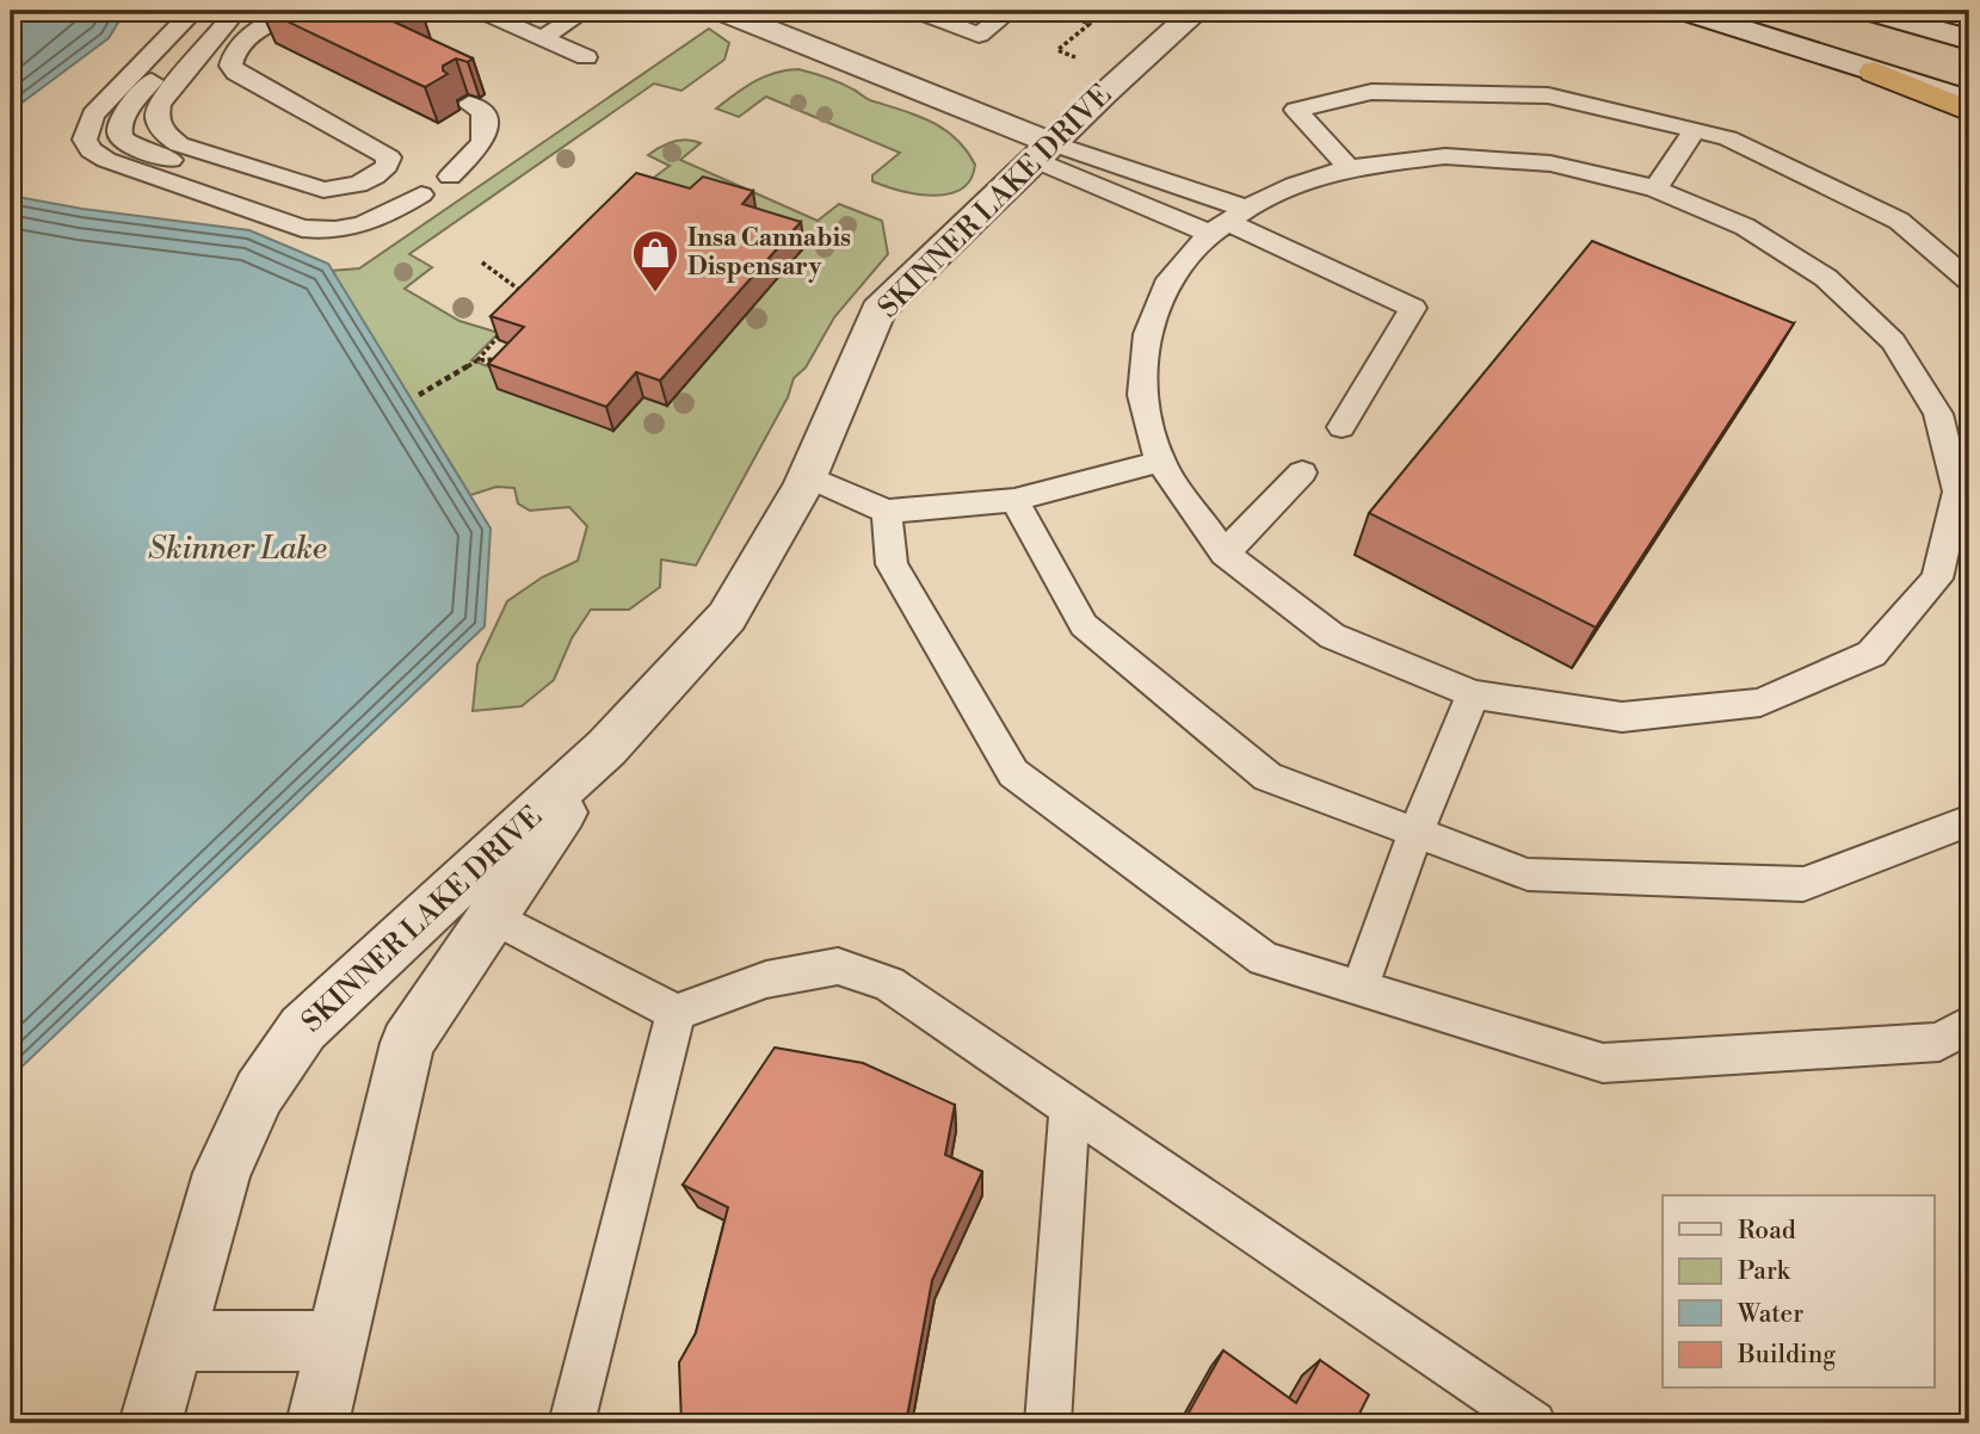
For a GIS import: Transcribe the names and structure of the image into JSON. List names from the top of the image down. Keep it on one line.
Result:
{"streets":{"street":["SKINNER LAKE DRIVE"]},"water":["Skinner Lake"],"places":{"shop":["Insa Cannabis Dispensary"]},"legend":["Road","Park","Water","Building"]}
